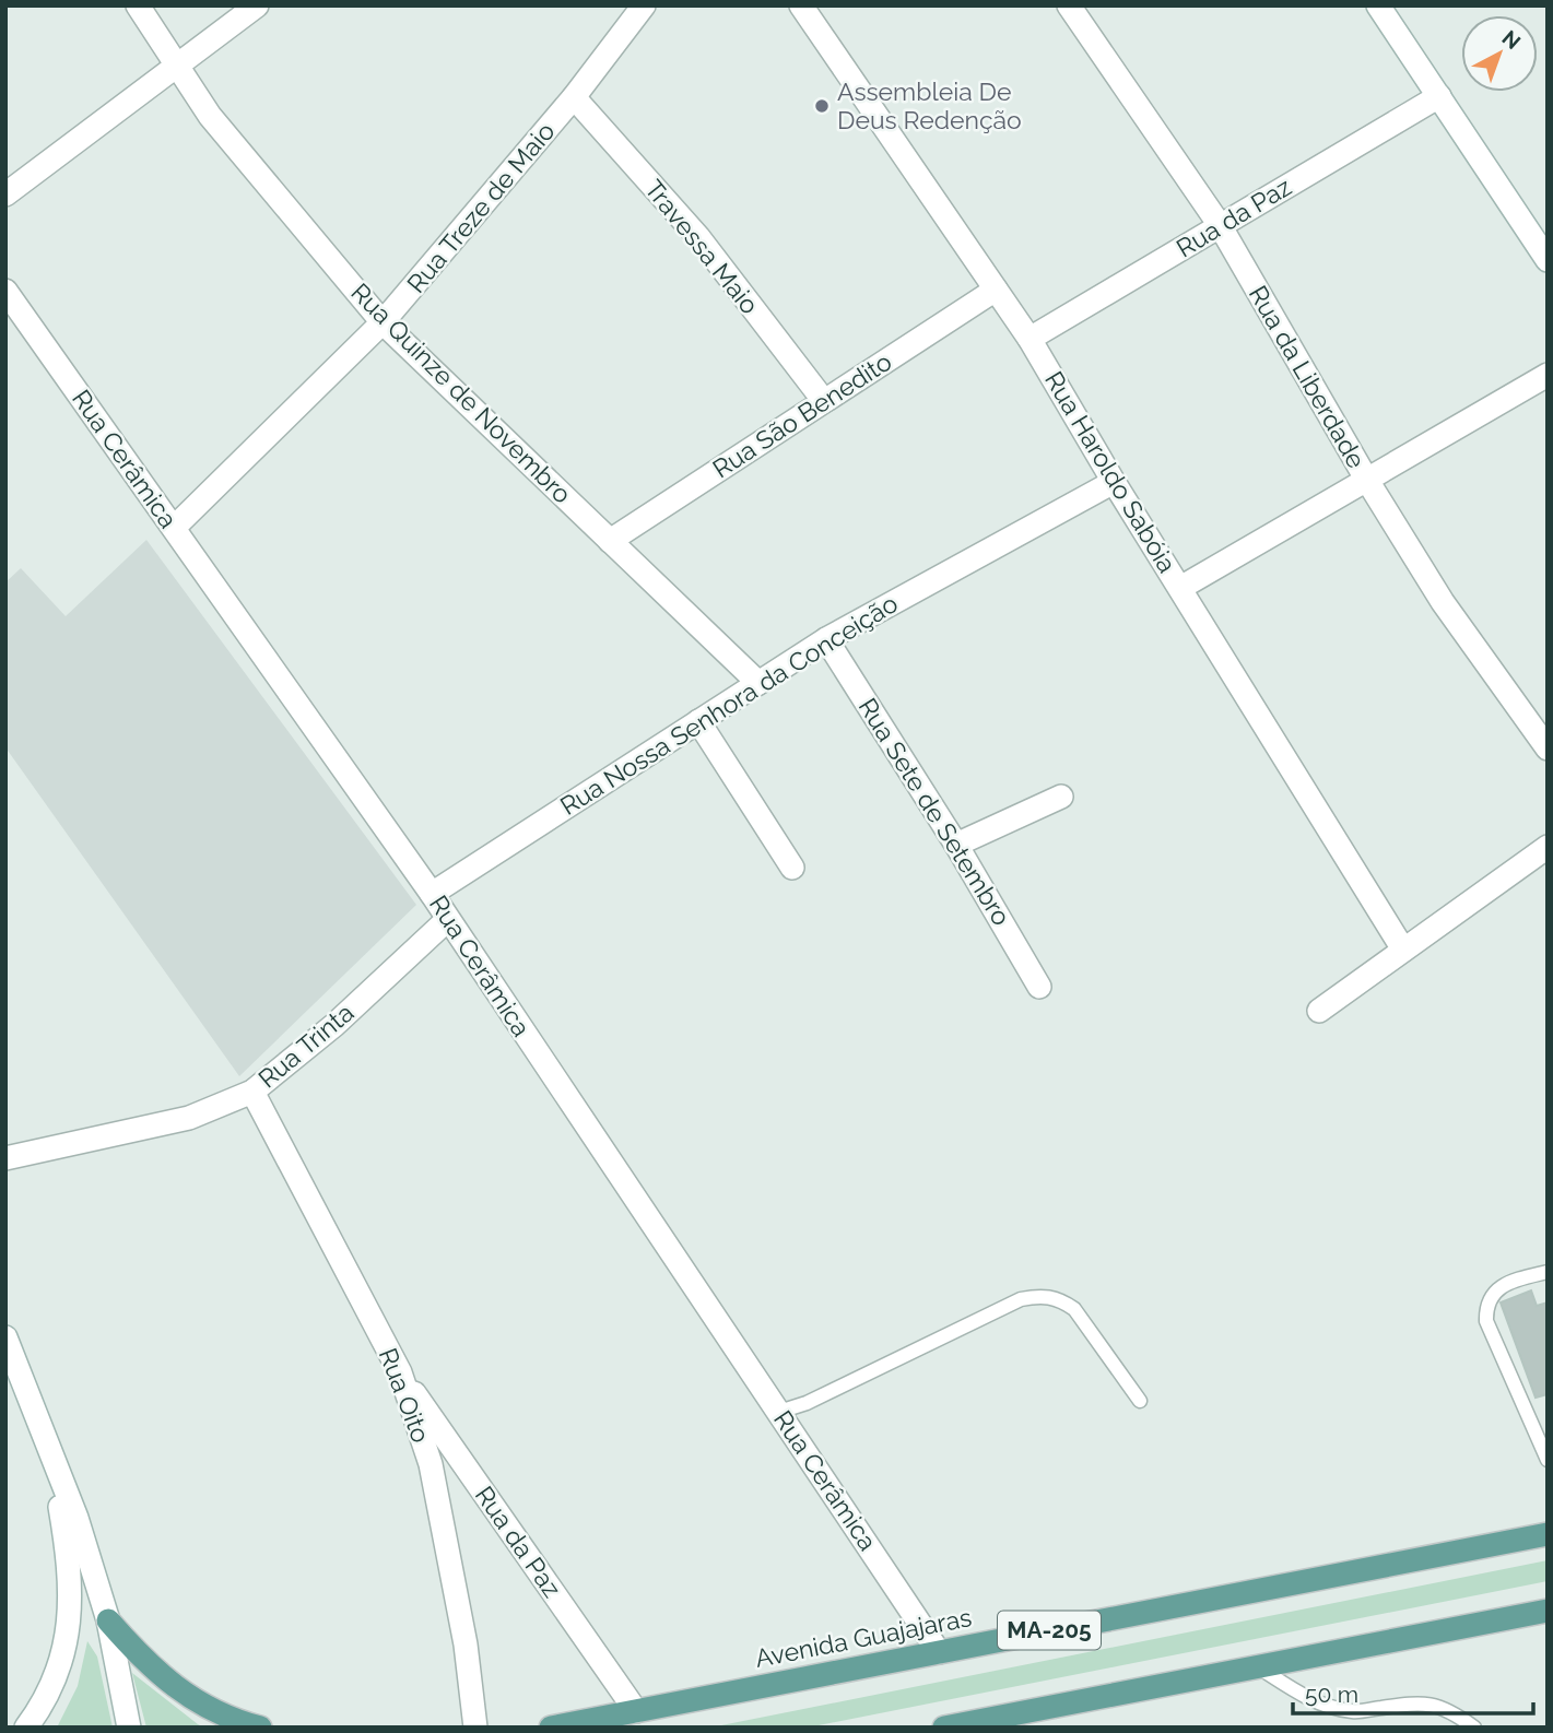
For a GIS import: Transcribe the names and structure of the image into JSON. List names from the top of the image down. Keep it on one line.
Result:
{"streets":{"main road":["MA-205","Avenida Guajajaras"],"street":["Rua Treze de Maio","Rua da Paz","Travessa Maio","Rua da Liberdade","Rua Quinze de Novembro","Rua São Benedito","Rua Cerâmica","Rua Haroldo Sabóia","Rua Nossa Senhora da Conceição","Rua Sete de Setembro","Rua Trinta","Rua Oito"]},"crossings":[["Rua Treze de Maio","Travessa Maio"],["Rua Treze de Maio","Rua Quinze de Novembro"],["Rua Treze de Maio","Rua Cerâmica"],["Rua da Paz","Rua da Liberdade"],["Rua da Paz","Rua Haroldo Sabóia"],["Rua da Paz","Rua Oito"],["Rua da Paz","Avenida Guajajaras"],["Travessa Maio","Rua São Benedito"],["Rua Quinze de Novembro","Rua São Benedito"],["Rua Quinze de Novembro","Rua Nossa Senhora da Conceição"],["Rua São Benedito","Rua Haroldo Sabóia"],["Rua Cerâmica","Rua Nossa Senhora da Conceição"],["Rua Cerâmica","Rua Trinta"],["Rua Cerâmica","Avenida Guajajaras"],["Rua Haroldo Sabóia","Rua Nossa Senhora da Conceição"],["Rua Nossa Senhora da Conceição","Rua Sete de Setembro"],["Rua Trinta","Rua Oito"]],"places":["Assembleia De Deus Redenção"],"scale_bar":"50 m","north":"top right"}
